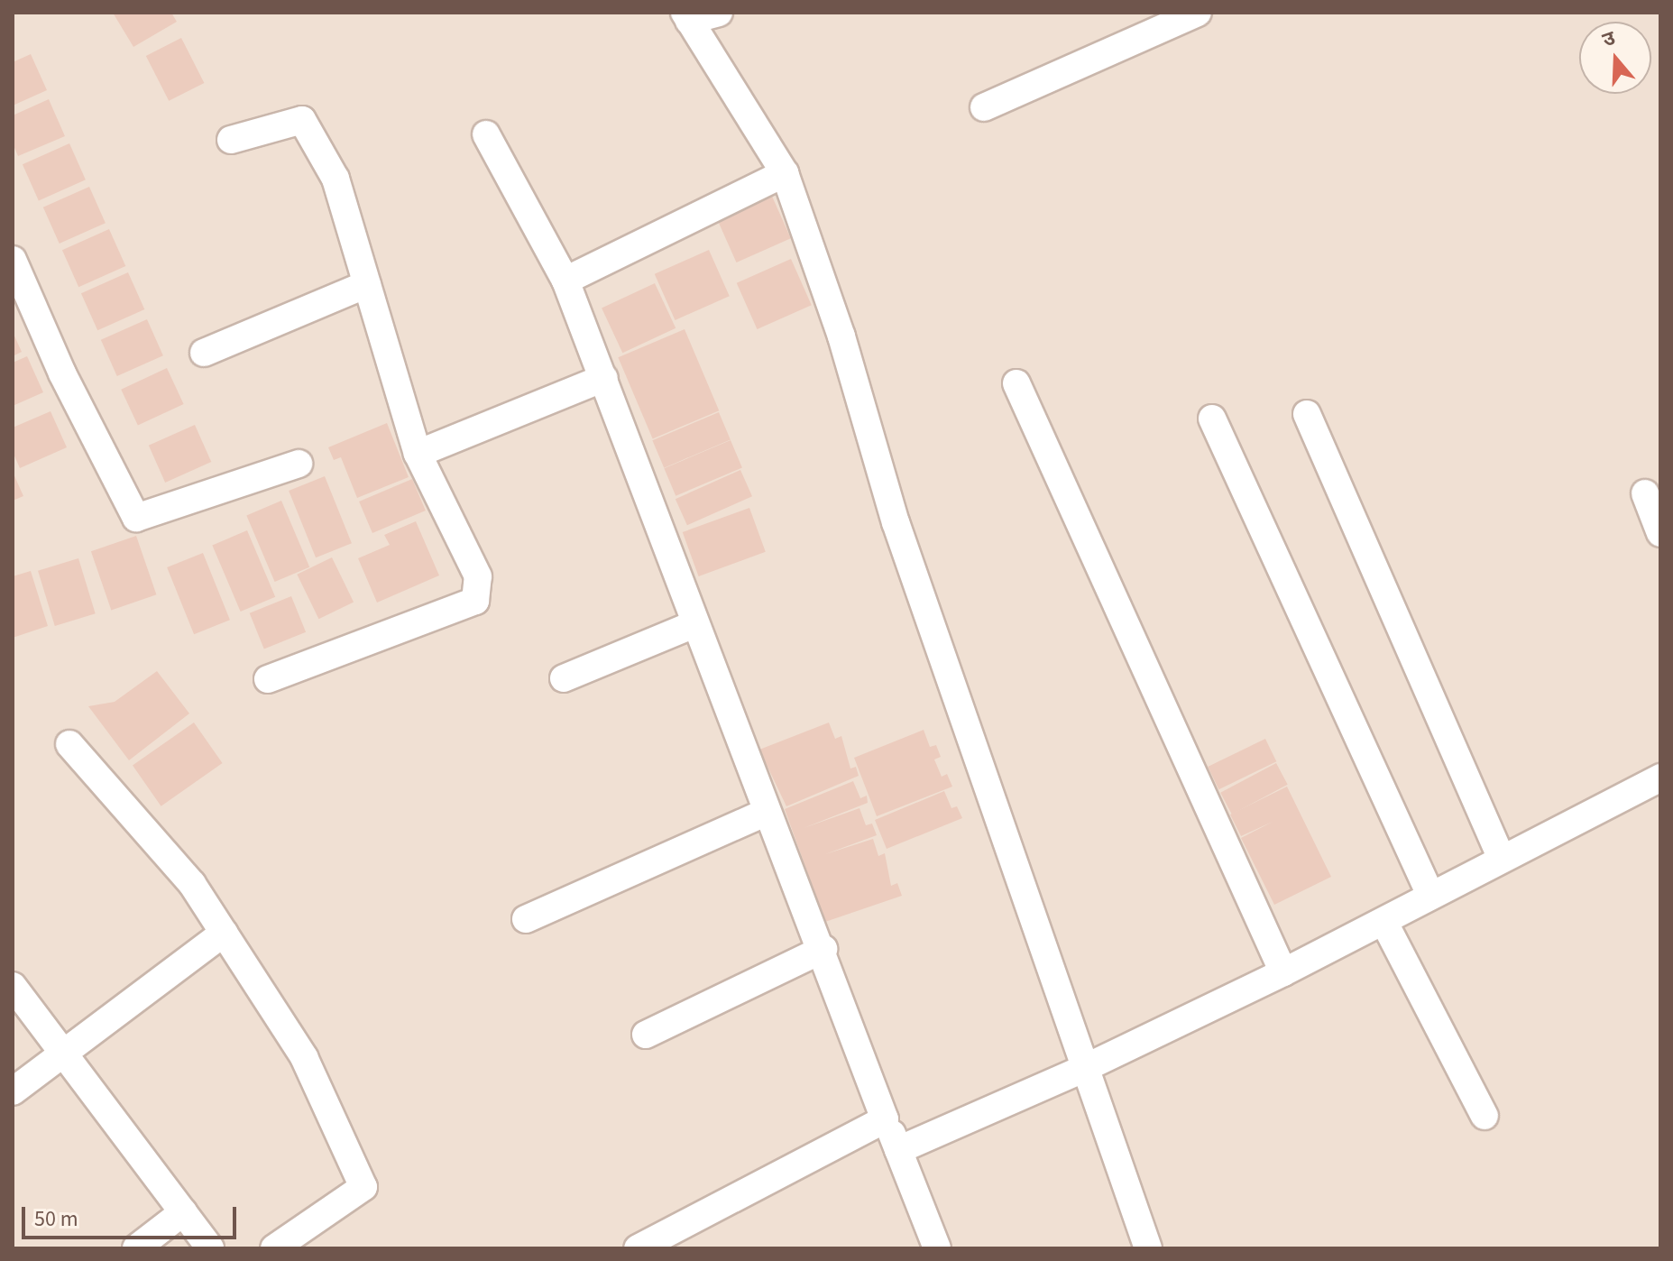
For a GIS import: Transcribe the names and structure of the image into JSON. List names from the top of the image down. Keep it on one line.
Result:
{"scale_bar":"50 m","north":"top"}
